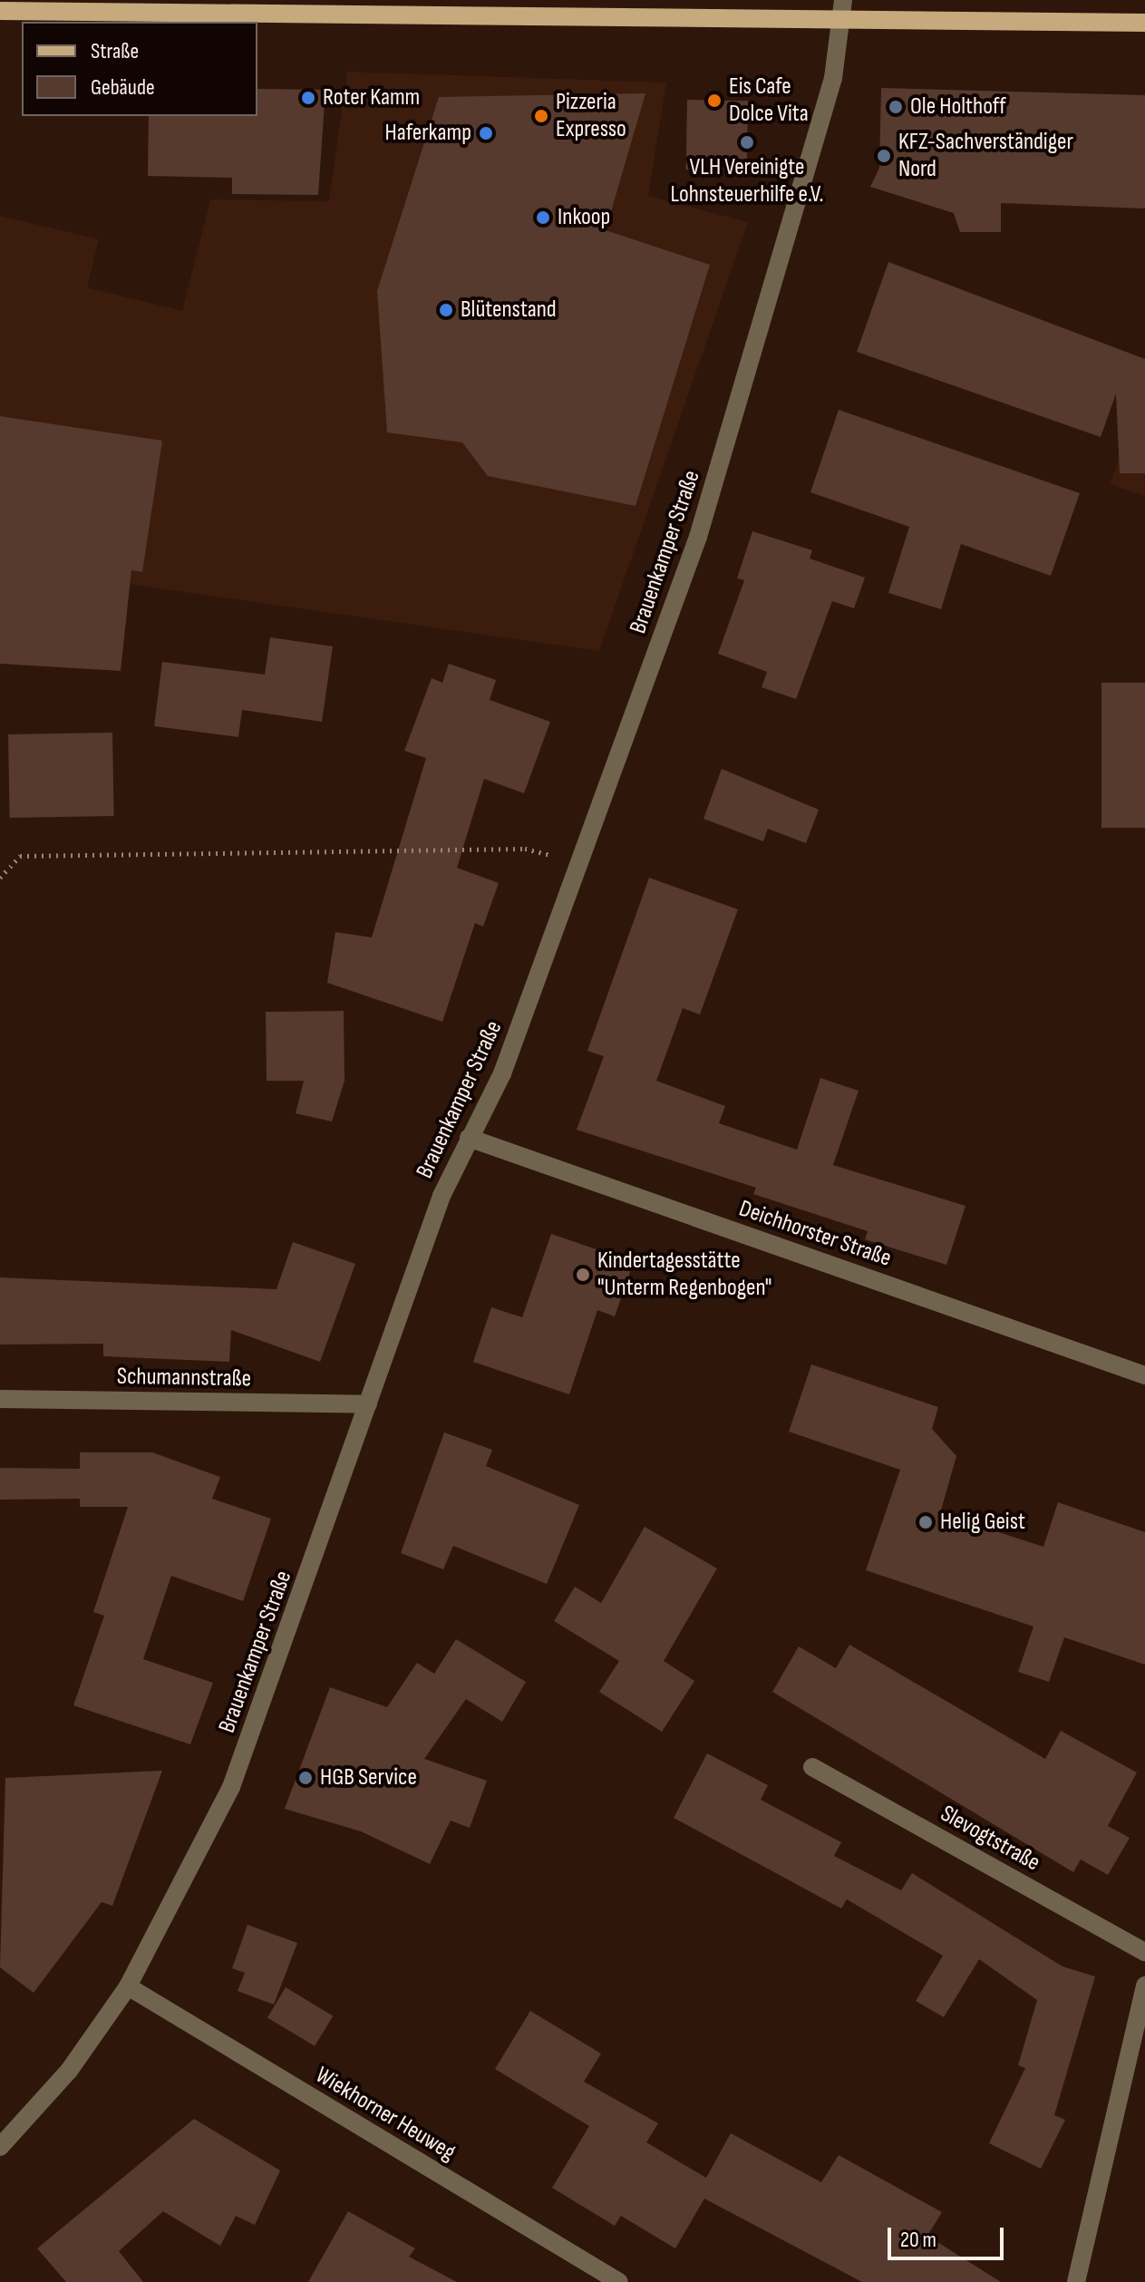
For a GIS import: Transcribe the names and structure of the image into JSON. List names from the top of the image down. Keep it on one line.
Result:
{"streets":{"street":["Brauenkamper Straße","Deichhorster Straße","Schumannstraße","Slevogtstraße","Wiekhorner Heuweg"]},"crossings":[["Brauenkamper Straße","Deichhorster Straße"],["Brauenkamper Straße","Schumannstraße"],["Brauenkamper Straße","Wiekhorner Heuweg"]],"places":["Roter Kamm","Eis Cafe Dolce Vita","Ole Holthoff","Pizzeria Expresso","Haferkamp","VLH Vereinigte Lohnsteuerhilfe e.V.","KFZ-Sachverständiger Nord","Inkoop","Blütenstand","Kindertagesstätte \"Unterm Regenbogen\"","Helig Geist","HGB Service"],"legend":["Straße","Gebäude"],"scale_bar":"20 m"}
